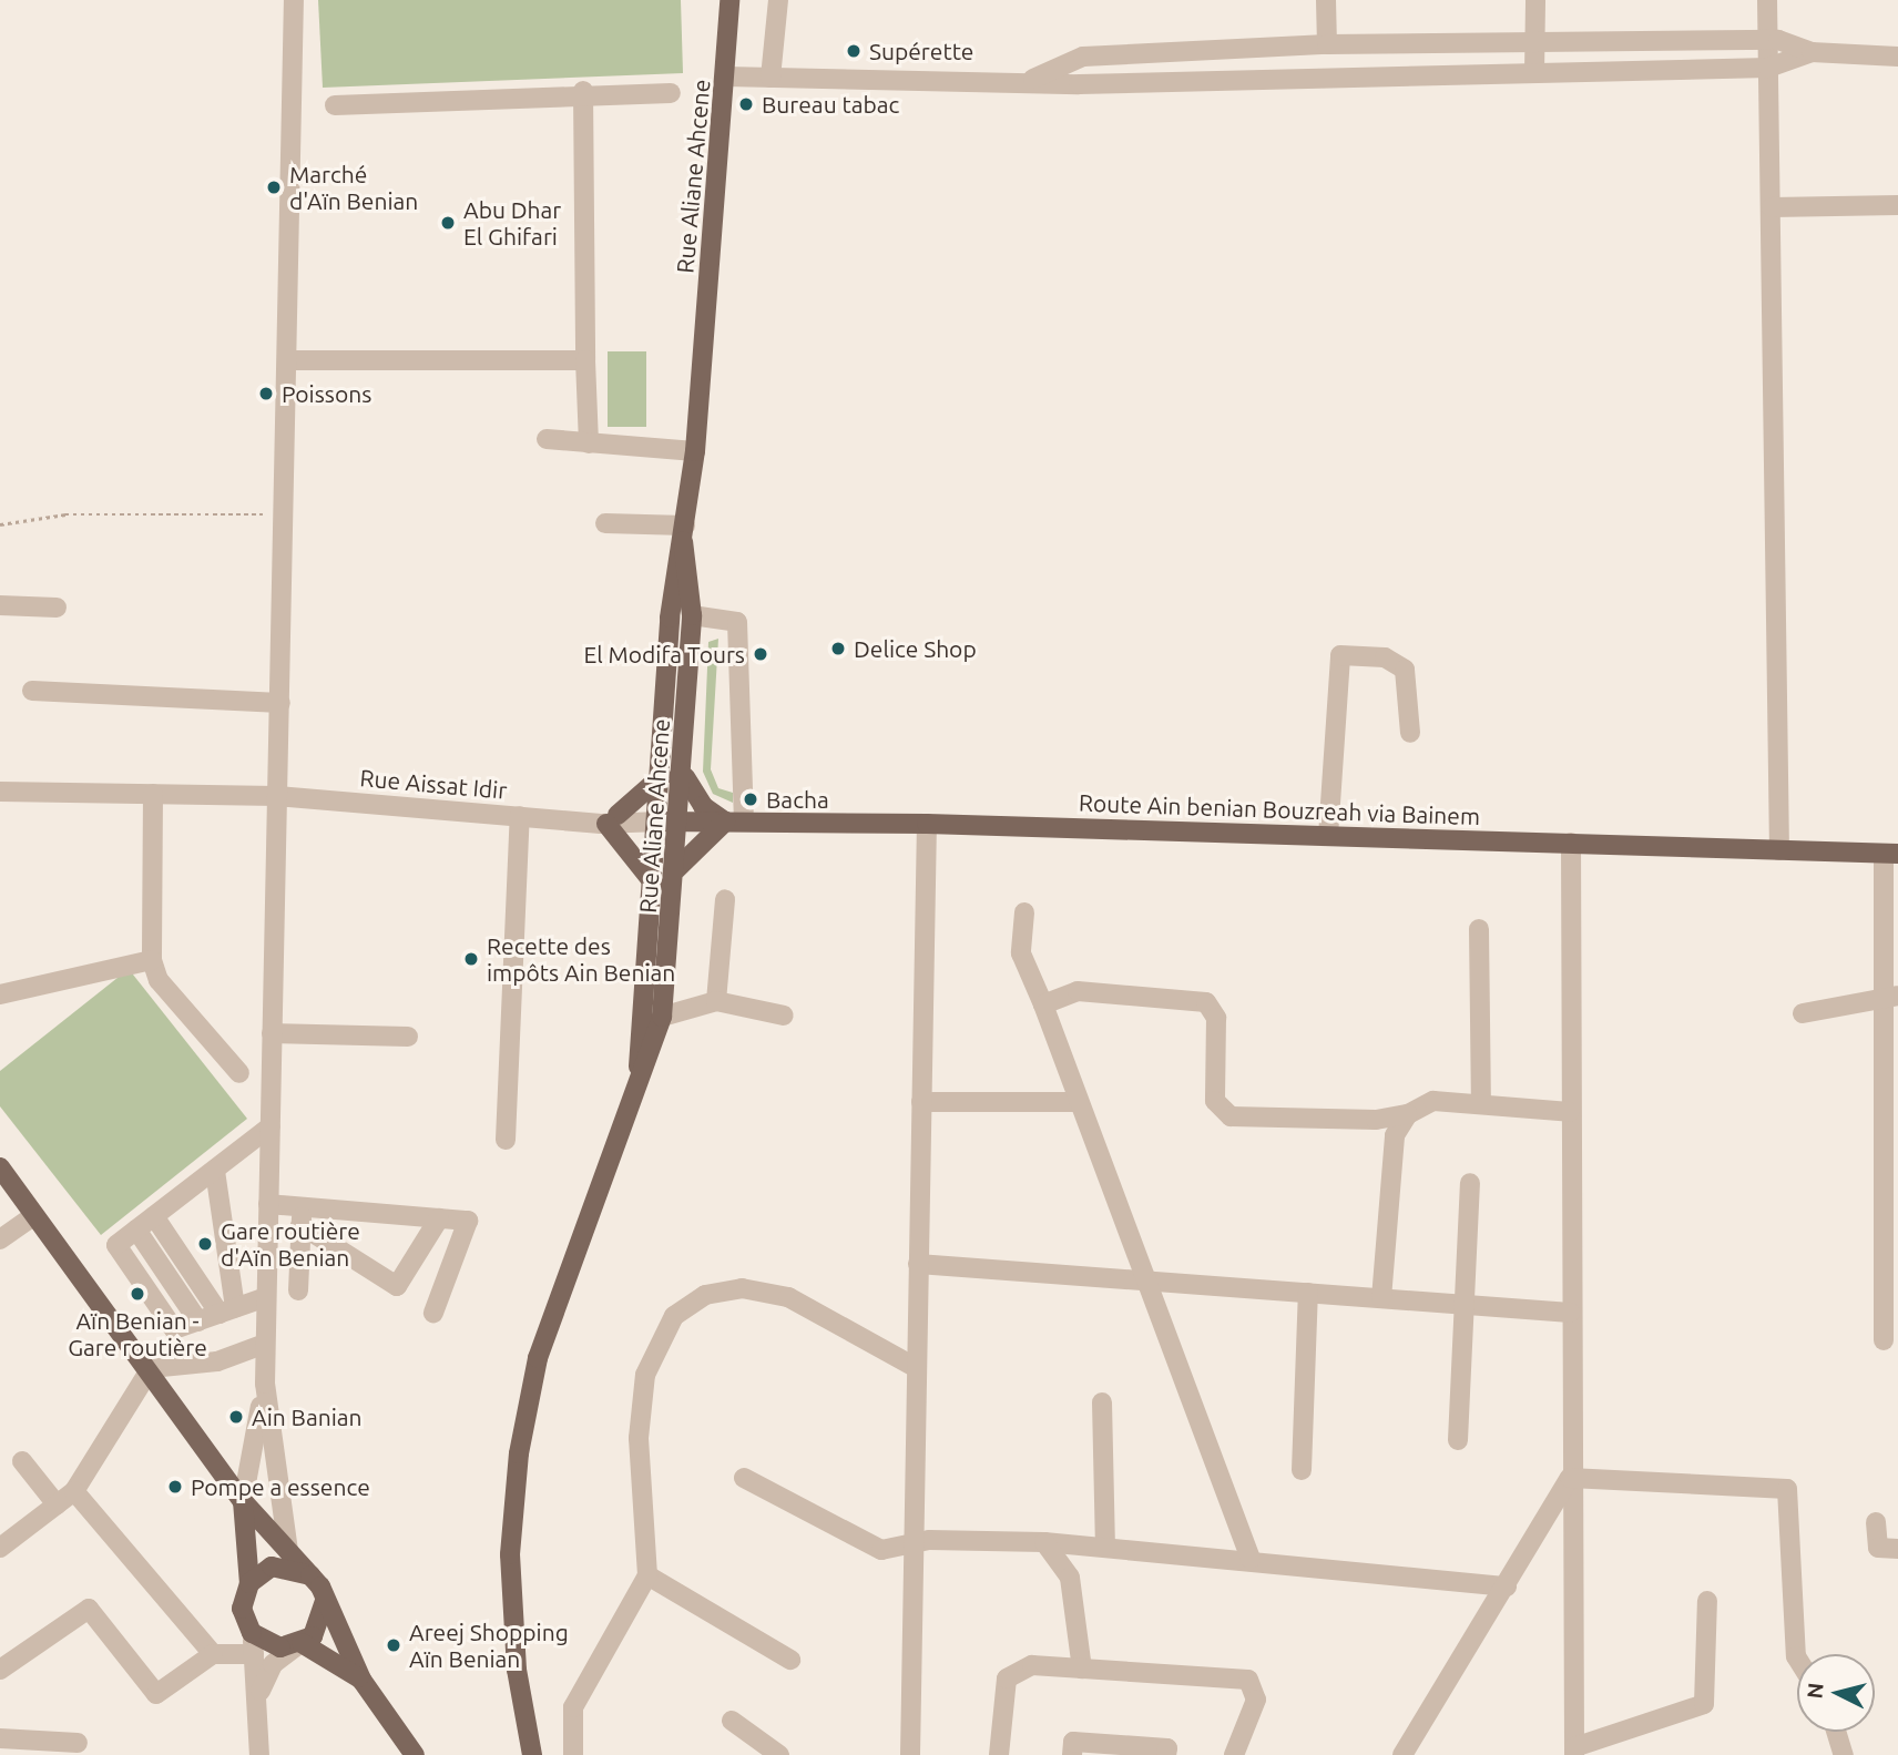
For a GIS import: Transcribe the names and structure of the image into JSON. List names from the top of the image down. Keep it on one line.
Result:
{"streets":{"main road":["Rue Aliane Ahcene","Route Ain benian Bouzreah via Bainem"],"street":["Rue Aissat Idir"]},"crossings":[["Rue Aliane Ahcene","Rue Aissat Idir"],["Rue Aliane Ahcene","Route Ain benian Bouzreah via Bainem"],["Rue Aissat Idir","Route Ain benian Bouzreah via Bainem"]],"places":["Supérette","Bureau tabac","Marché d'Aïn Benian","Abu Dhar El Ghifari","Poissons","Delice Shop","El Modifa Tours","Bacha","Recette des impôts Ain Benian","Gare routière d'Aïn Benian","Aïn Benian - Gare routière","Ain Banian","Pompe a essence","Areej Shopping Aïn Benian"],"north":"left"}
